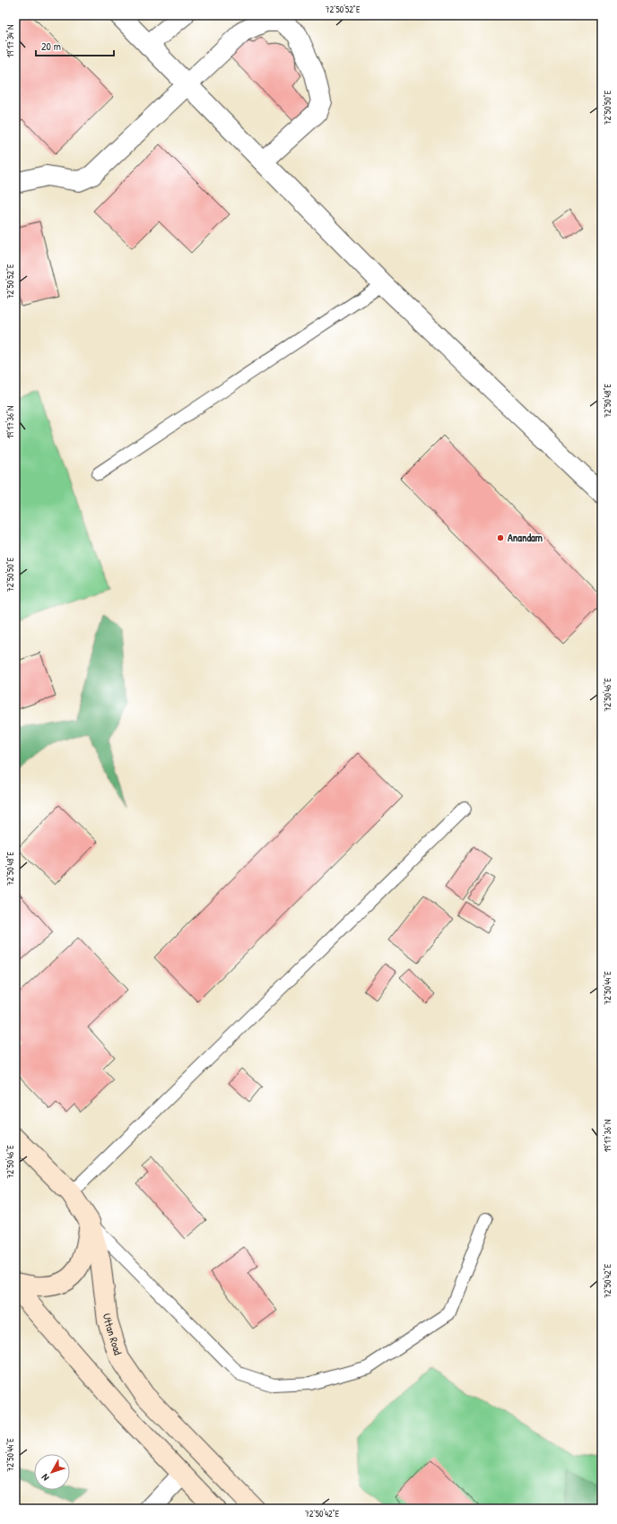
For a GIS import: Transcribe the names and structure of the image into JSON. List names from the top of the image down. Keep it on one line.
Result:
{"streets":{"main road":["Uttan Road"]},"places":["Anandam"],"scale_bar":"20 m","north":"bottom left","coordinates":["72°50'52\"E","19°17'34\"N","72°50'50\"E","72°50'48\"E","19°17'36\"N","72°50'46\"E","72°50'44\"E","72°50'42\"E"]}
